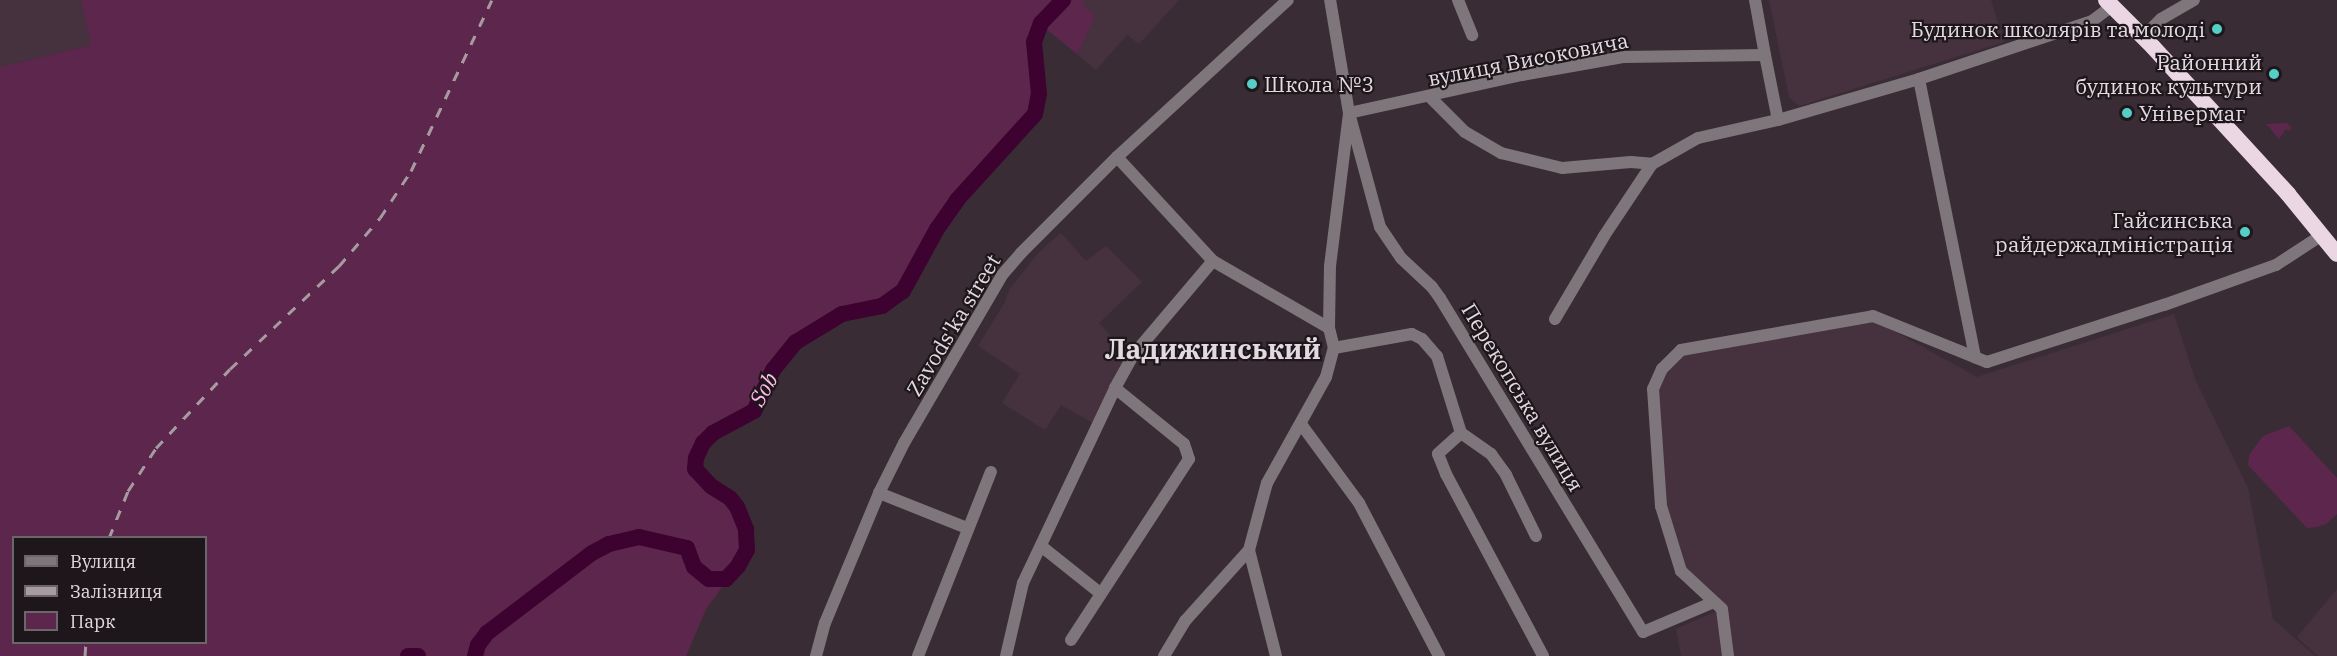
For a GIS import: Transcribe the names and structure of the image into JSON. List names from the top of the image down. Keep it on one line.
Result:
{"streets":{"street":["вулиця Високовича","Zavods'ka street","Перекопська вулиця"]},"crossings":[["вулиця Високовича","Перекопська вулиця"]],"districts":["Ладижинський"],"water":["Sob"],"places":["Будинок школярів та молоді","Районний будинок культури","Школа №3","Універмаг","Гайсинська райдержадміністрація"],"legend":["Вулиця","Залізниця","Парк"]}
